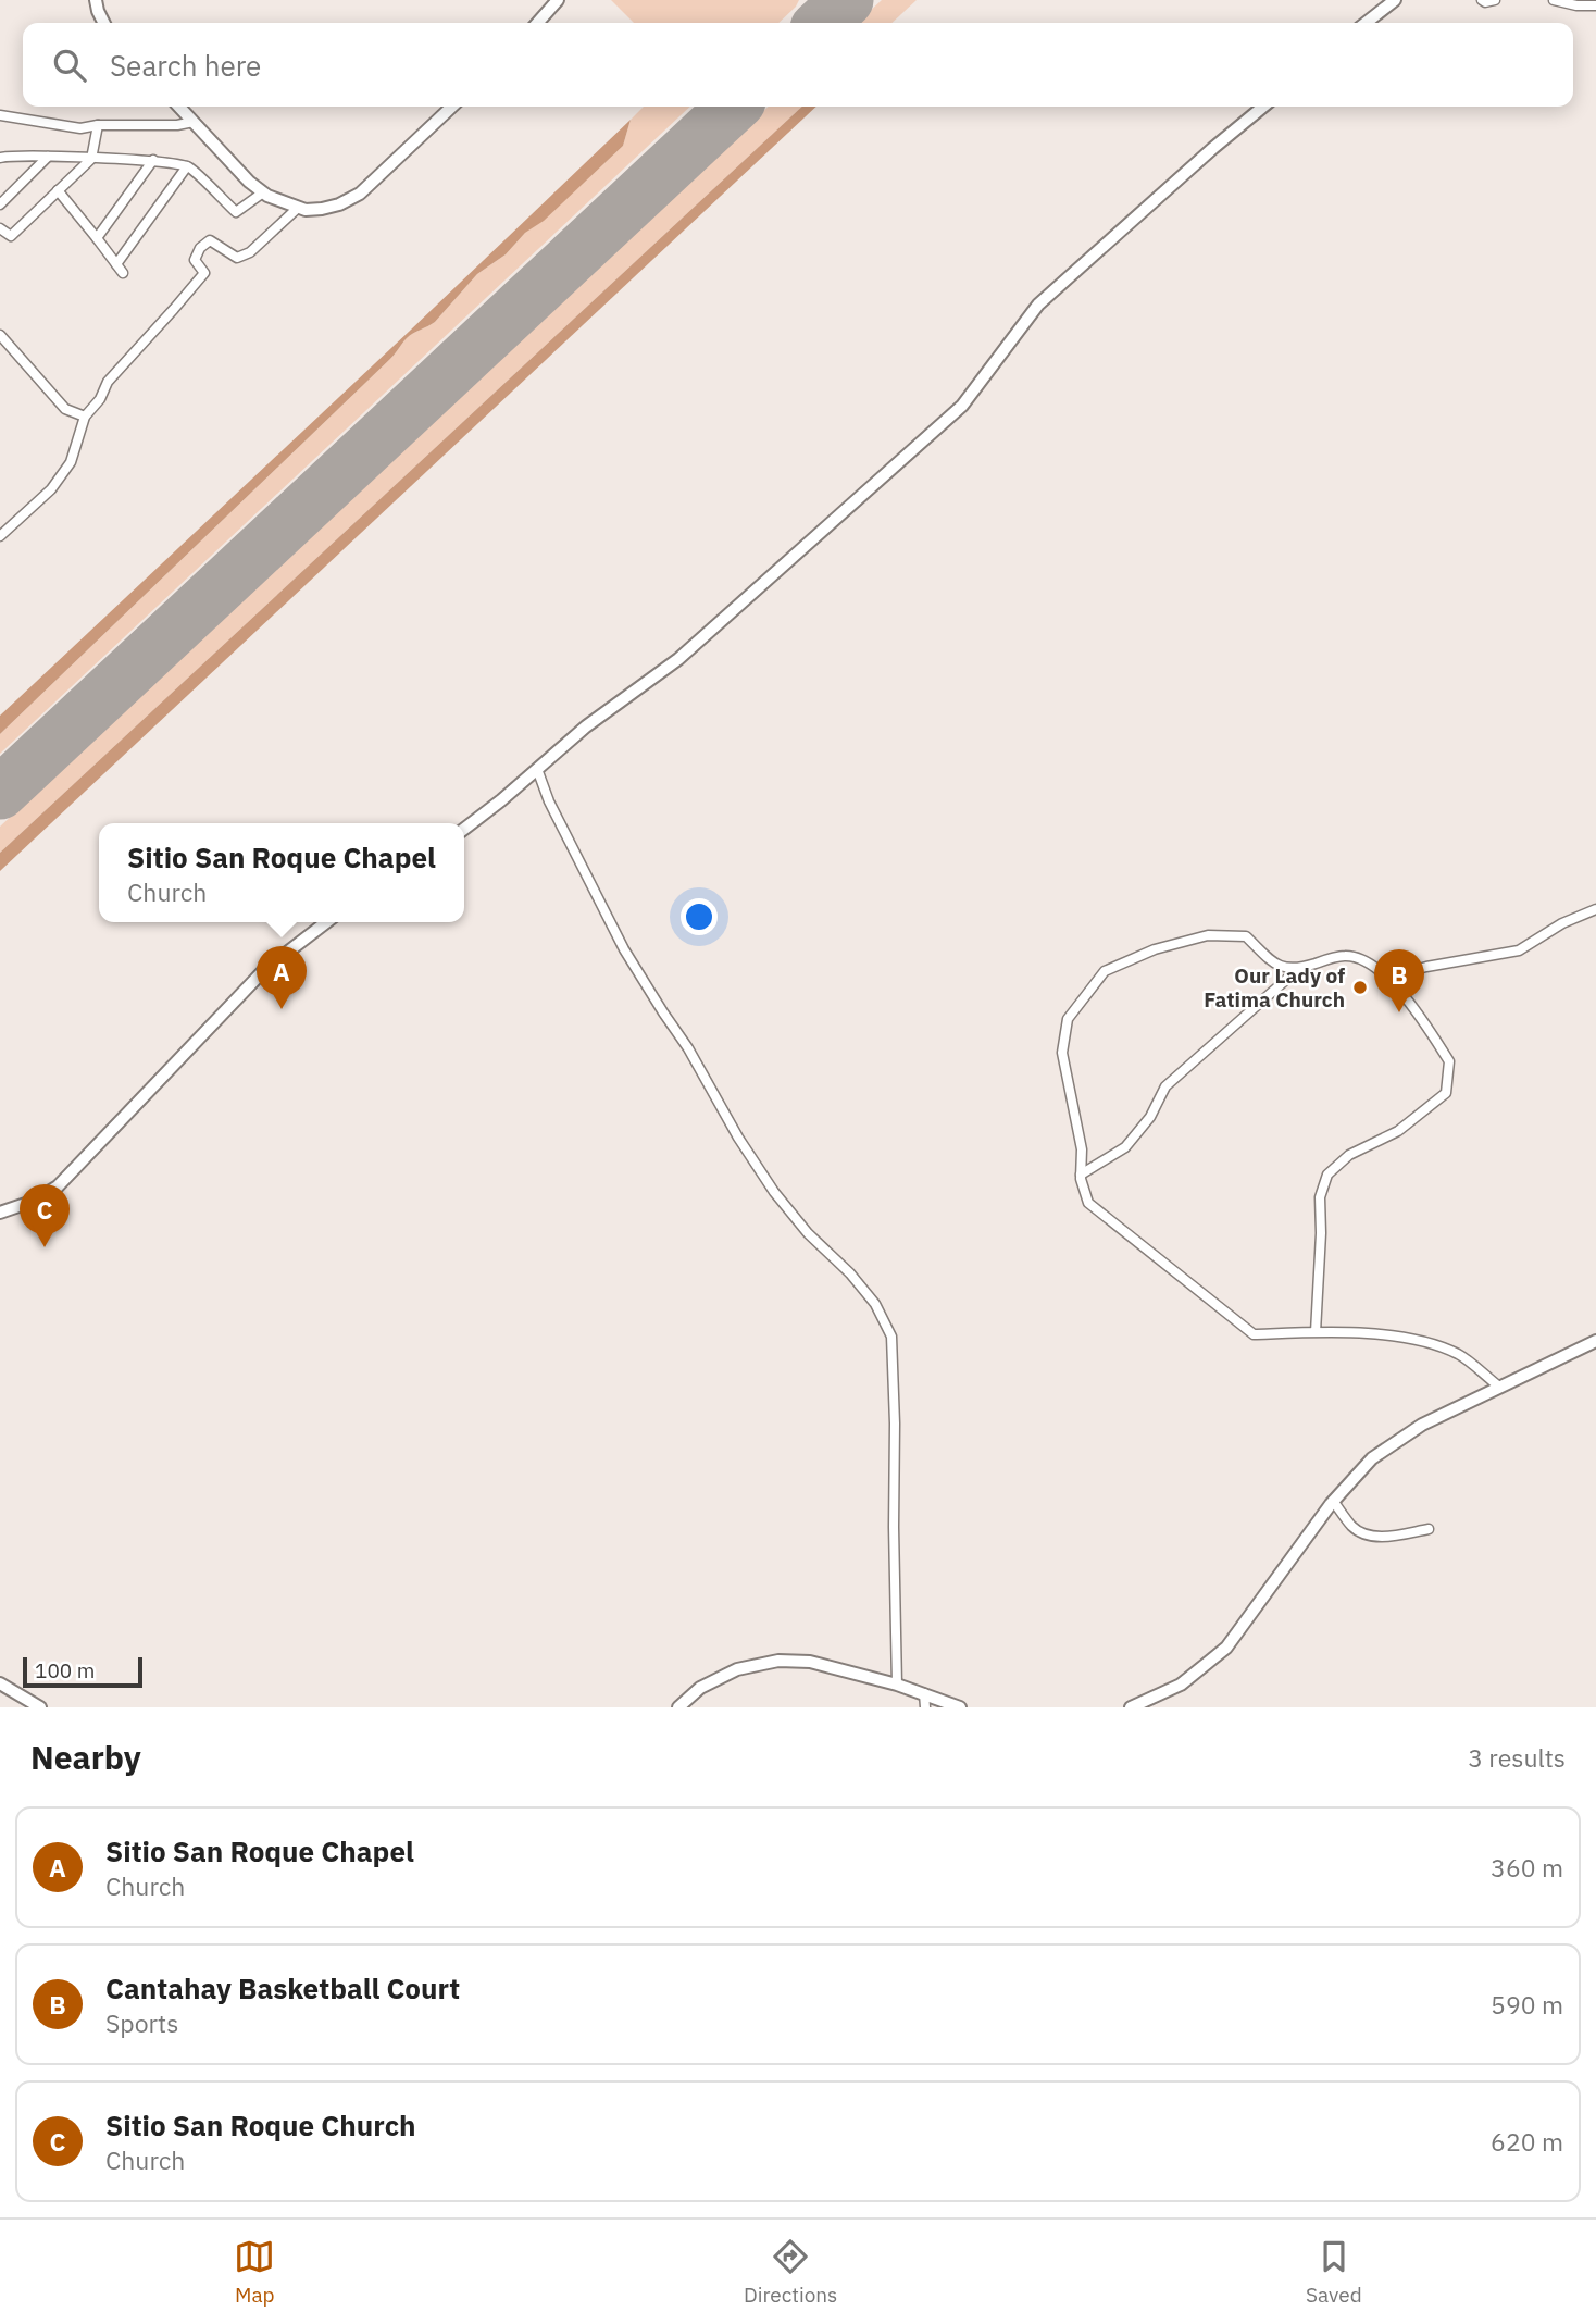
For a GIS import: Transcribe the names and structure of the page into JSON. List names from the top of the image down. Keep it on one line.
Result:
{"places":["Our Lady of Fatima Church"],"scale_bar":"100 m","page":{"search":"Search here","popup":["Sitio San Roque Chapel","Church"],"pins":["A","B","C"],"scale":"100 m","heading":["Nearby","3 results"],"list":[{"mark":"A","name":"Sitio San Roque Chapel","note":"Church","value":"360 m"},{"mark":"B","name":"Cantahay Basketball Court","note":"Sports","value":"590 m"},{"mark":"C","name":"Sitio San Roque Church","note":"Church","value":"620 m"}],"nav":["Map","Directions","Saved"]}}
